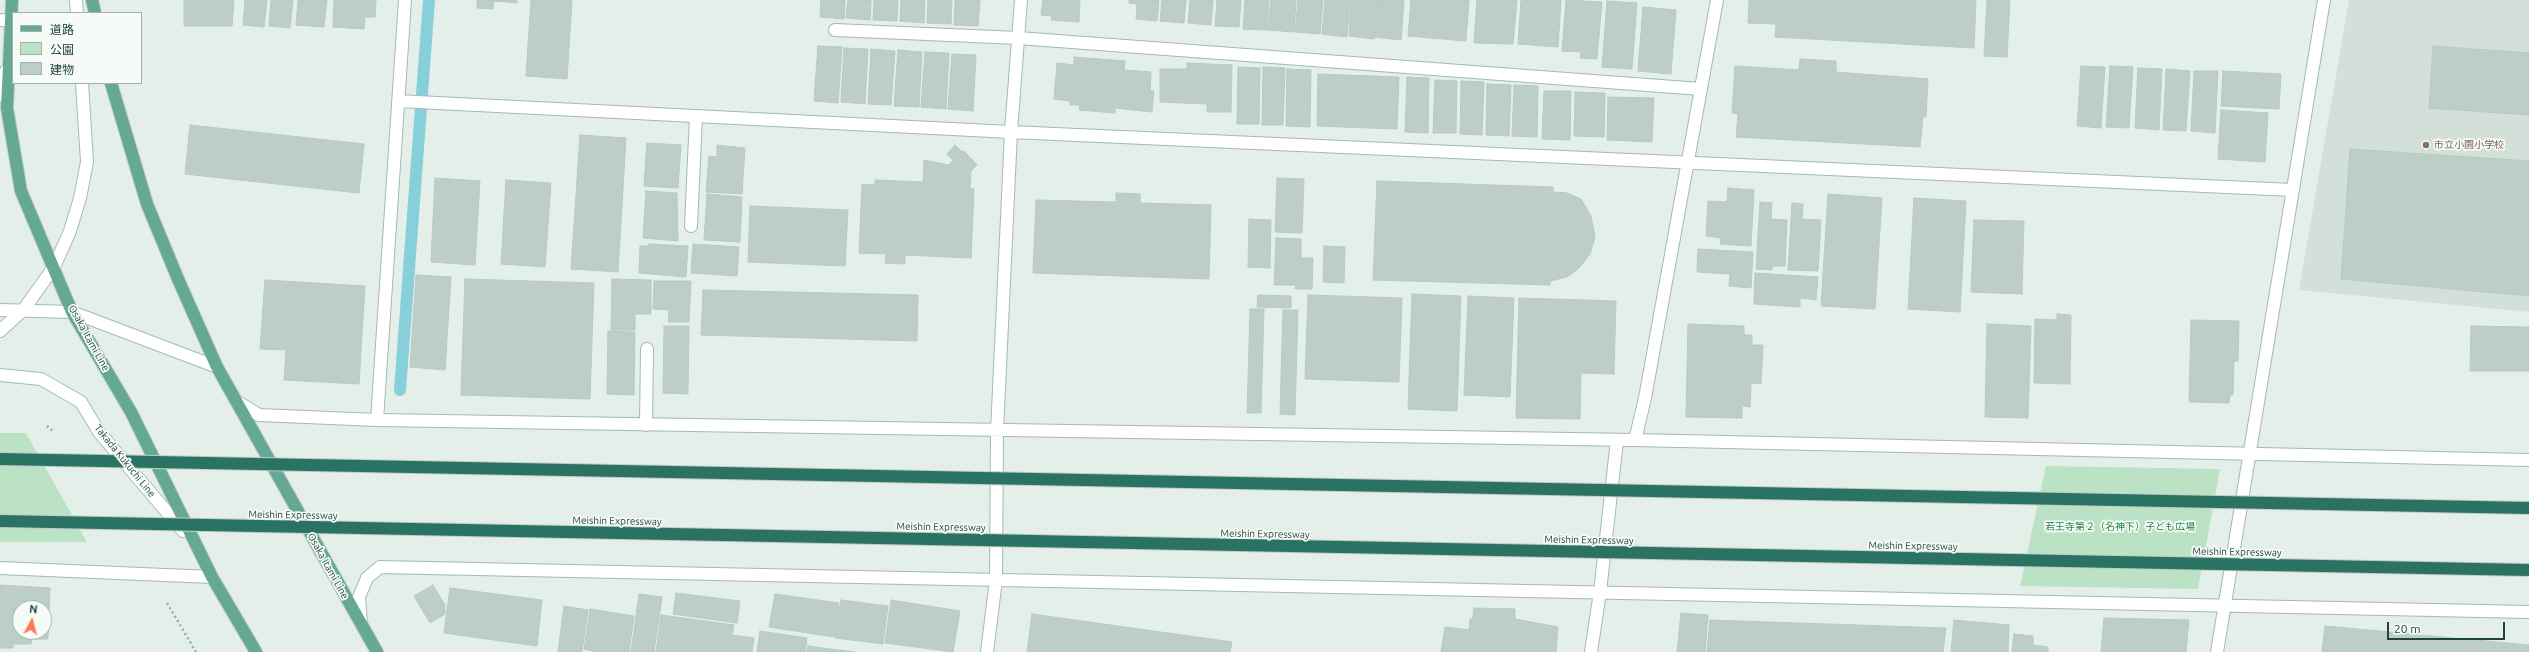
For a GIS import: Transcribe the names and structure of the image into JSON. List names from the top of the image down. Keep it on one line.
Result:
{"streets":{"highway":["Meishin Expressway"],"main road":["Osaka Itami Line"],"street":["Takada Kukuchi Line"]},"crossings":[["Osaka Itami Line","Takada Kukuchi Line"]],"parks":["若王寺第２（名神下）子ども広場"],"places":["市立小園小学校"],"legend":["道路","公園","建物"],"scale_bar":"20 m","north":"top"}
